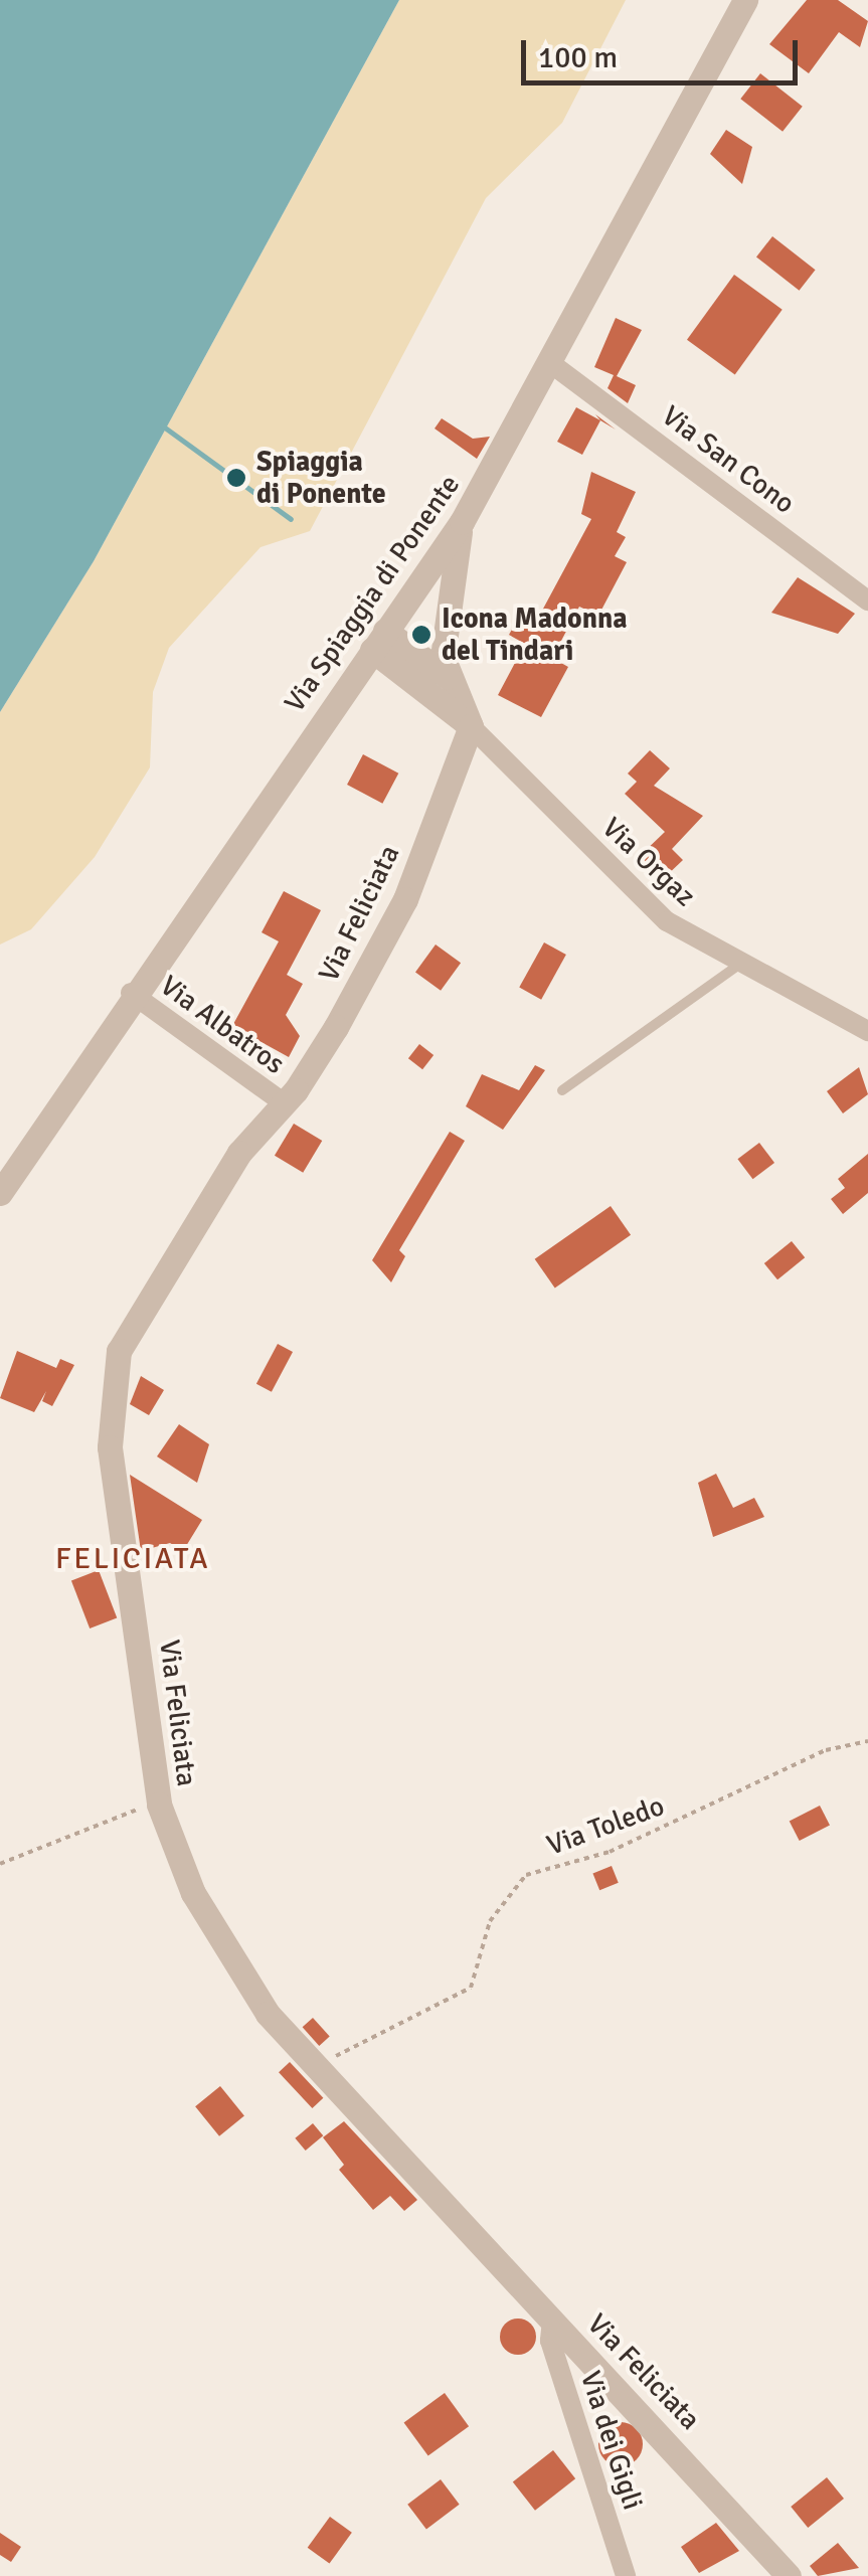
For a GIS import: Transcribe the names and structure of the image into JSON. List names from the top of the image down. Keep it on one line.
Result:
{"streets":{"street":["Via San Cono","Via Spiaggia di Ponente","Via Orgaz","Via Feliciata","Via Albatros","Via dei Gigli"],"path":["Via Toledo"]},"crossings":[["Via San Cono","Via Spiaggia di Ponente"],["Via Spiaggia di Ponente","Via Albatros"],["Via Orgaz","Via Feliciata"],["Via Feliciata","Via Albatros"],["Via Feliciata","Via Toledo"],["Via Feliciata","Via dei Gigli"]],"districts":["FELICIATA"],"places":["Spiaggia di Ponente","Icona Madonna del Tindari"],"scale_bar":"100 m"}
